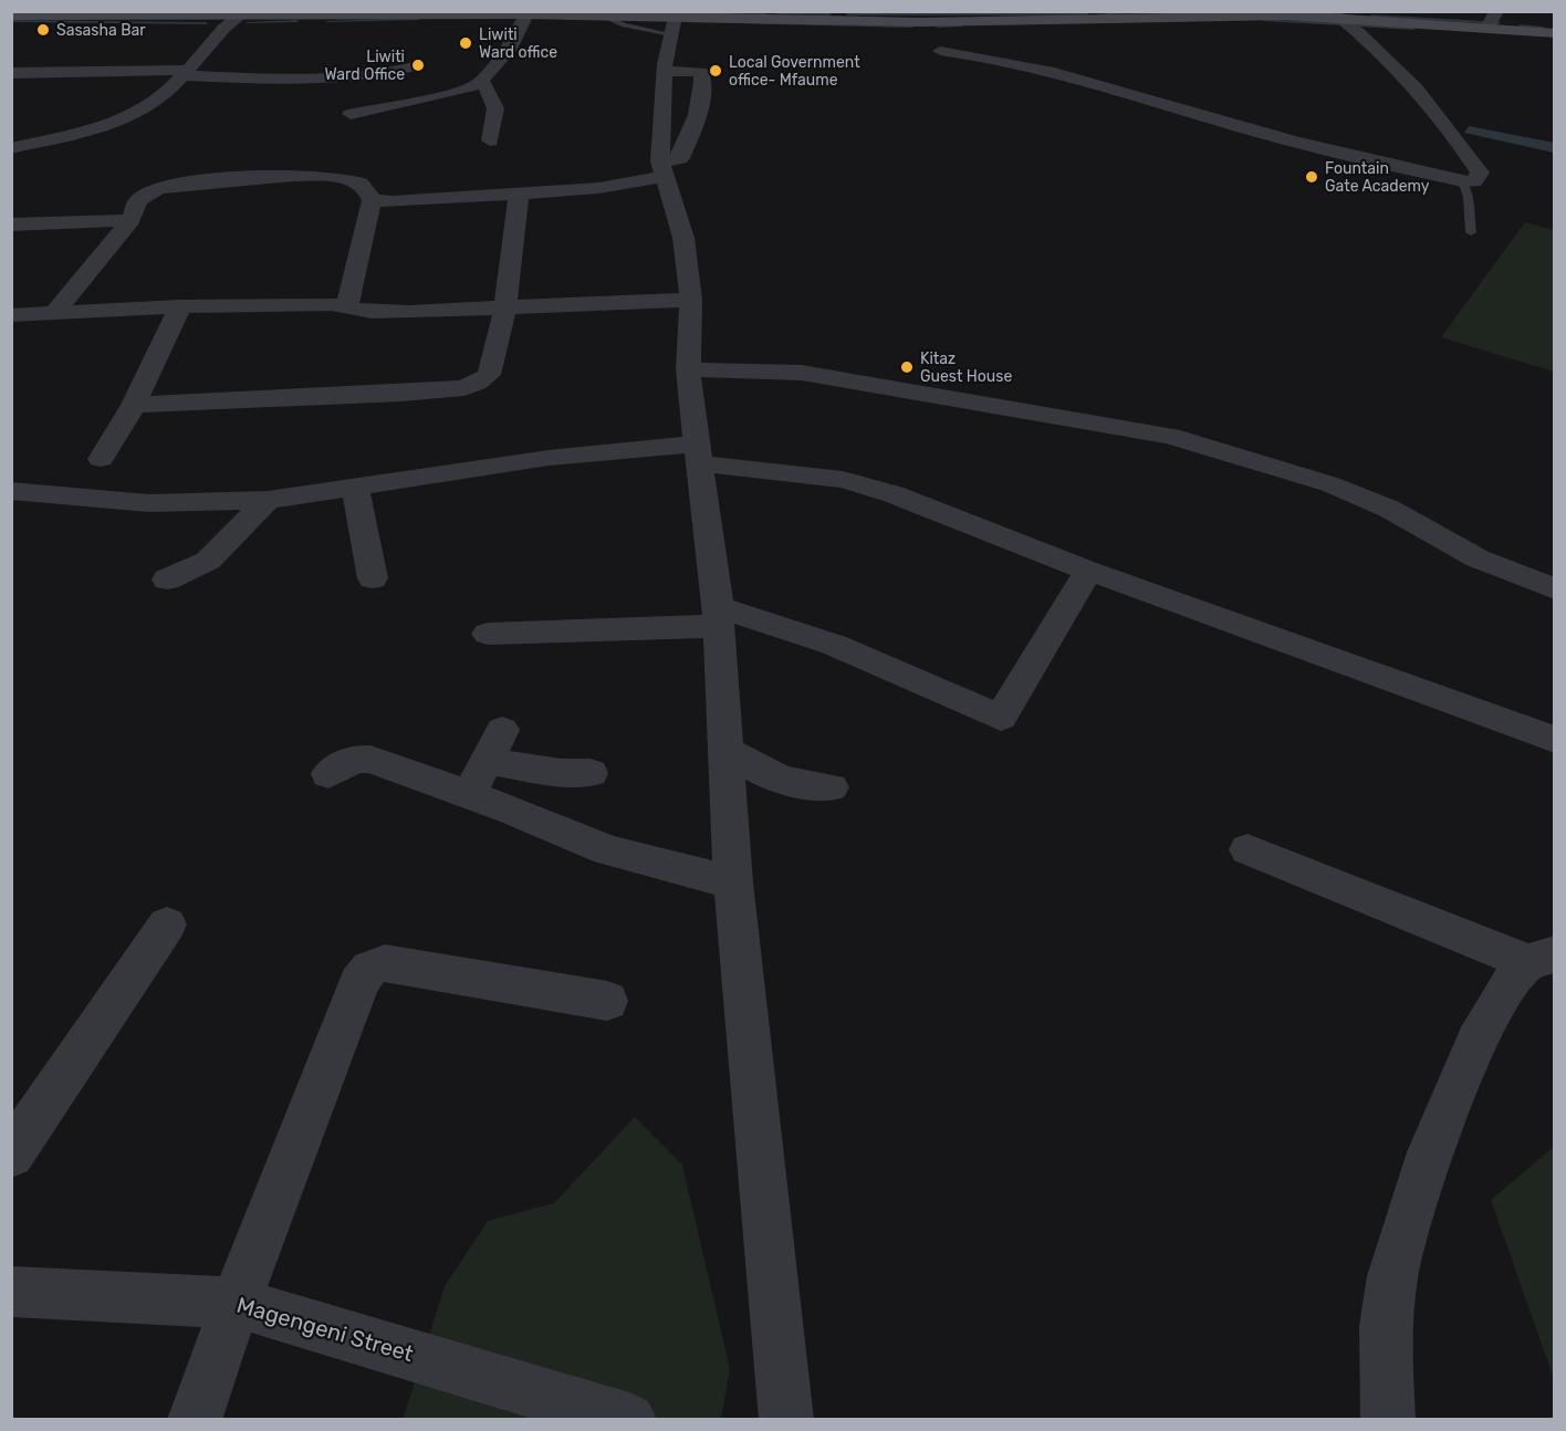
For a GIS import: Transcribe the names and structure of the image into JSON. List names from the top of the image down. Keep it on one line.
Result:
{"streets":{"street":["Magengeni Street"]},"places":["Sasasha Bar","Liwiti Ward office","Liwiti Ward Office","Local Government office- Mfaume","Fountain Gate Academy","Kitaz Guest House"]}
